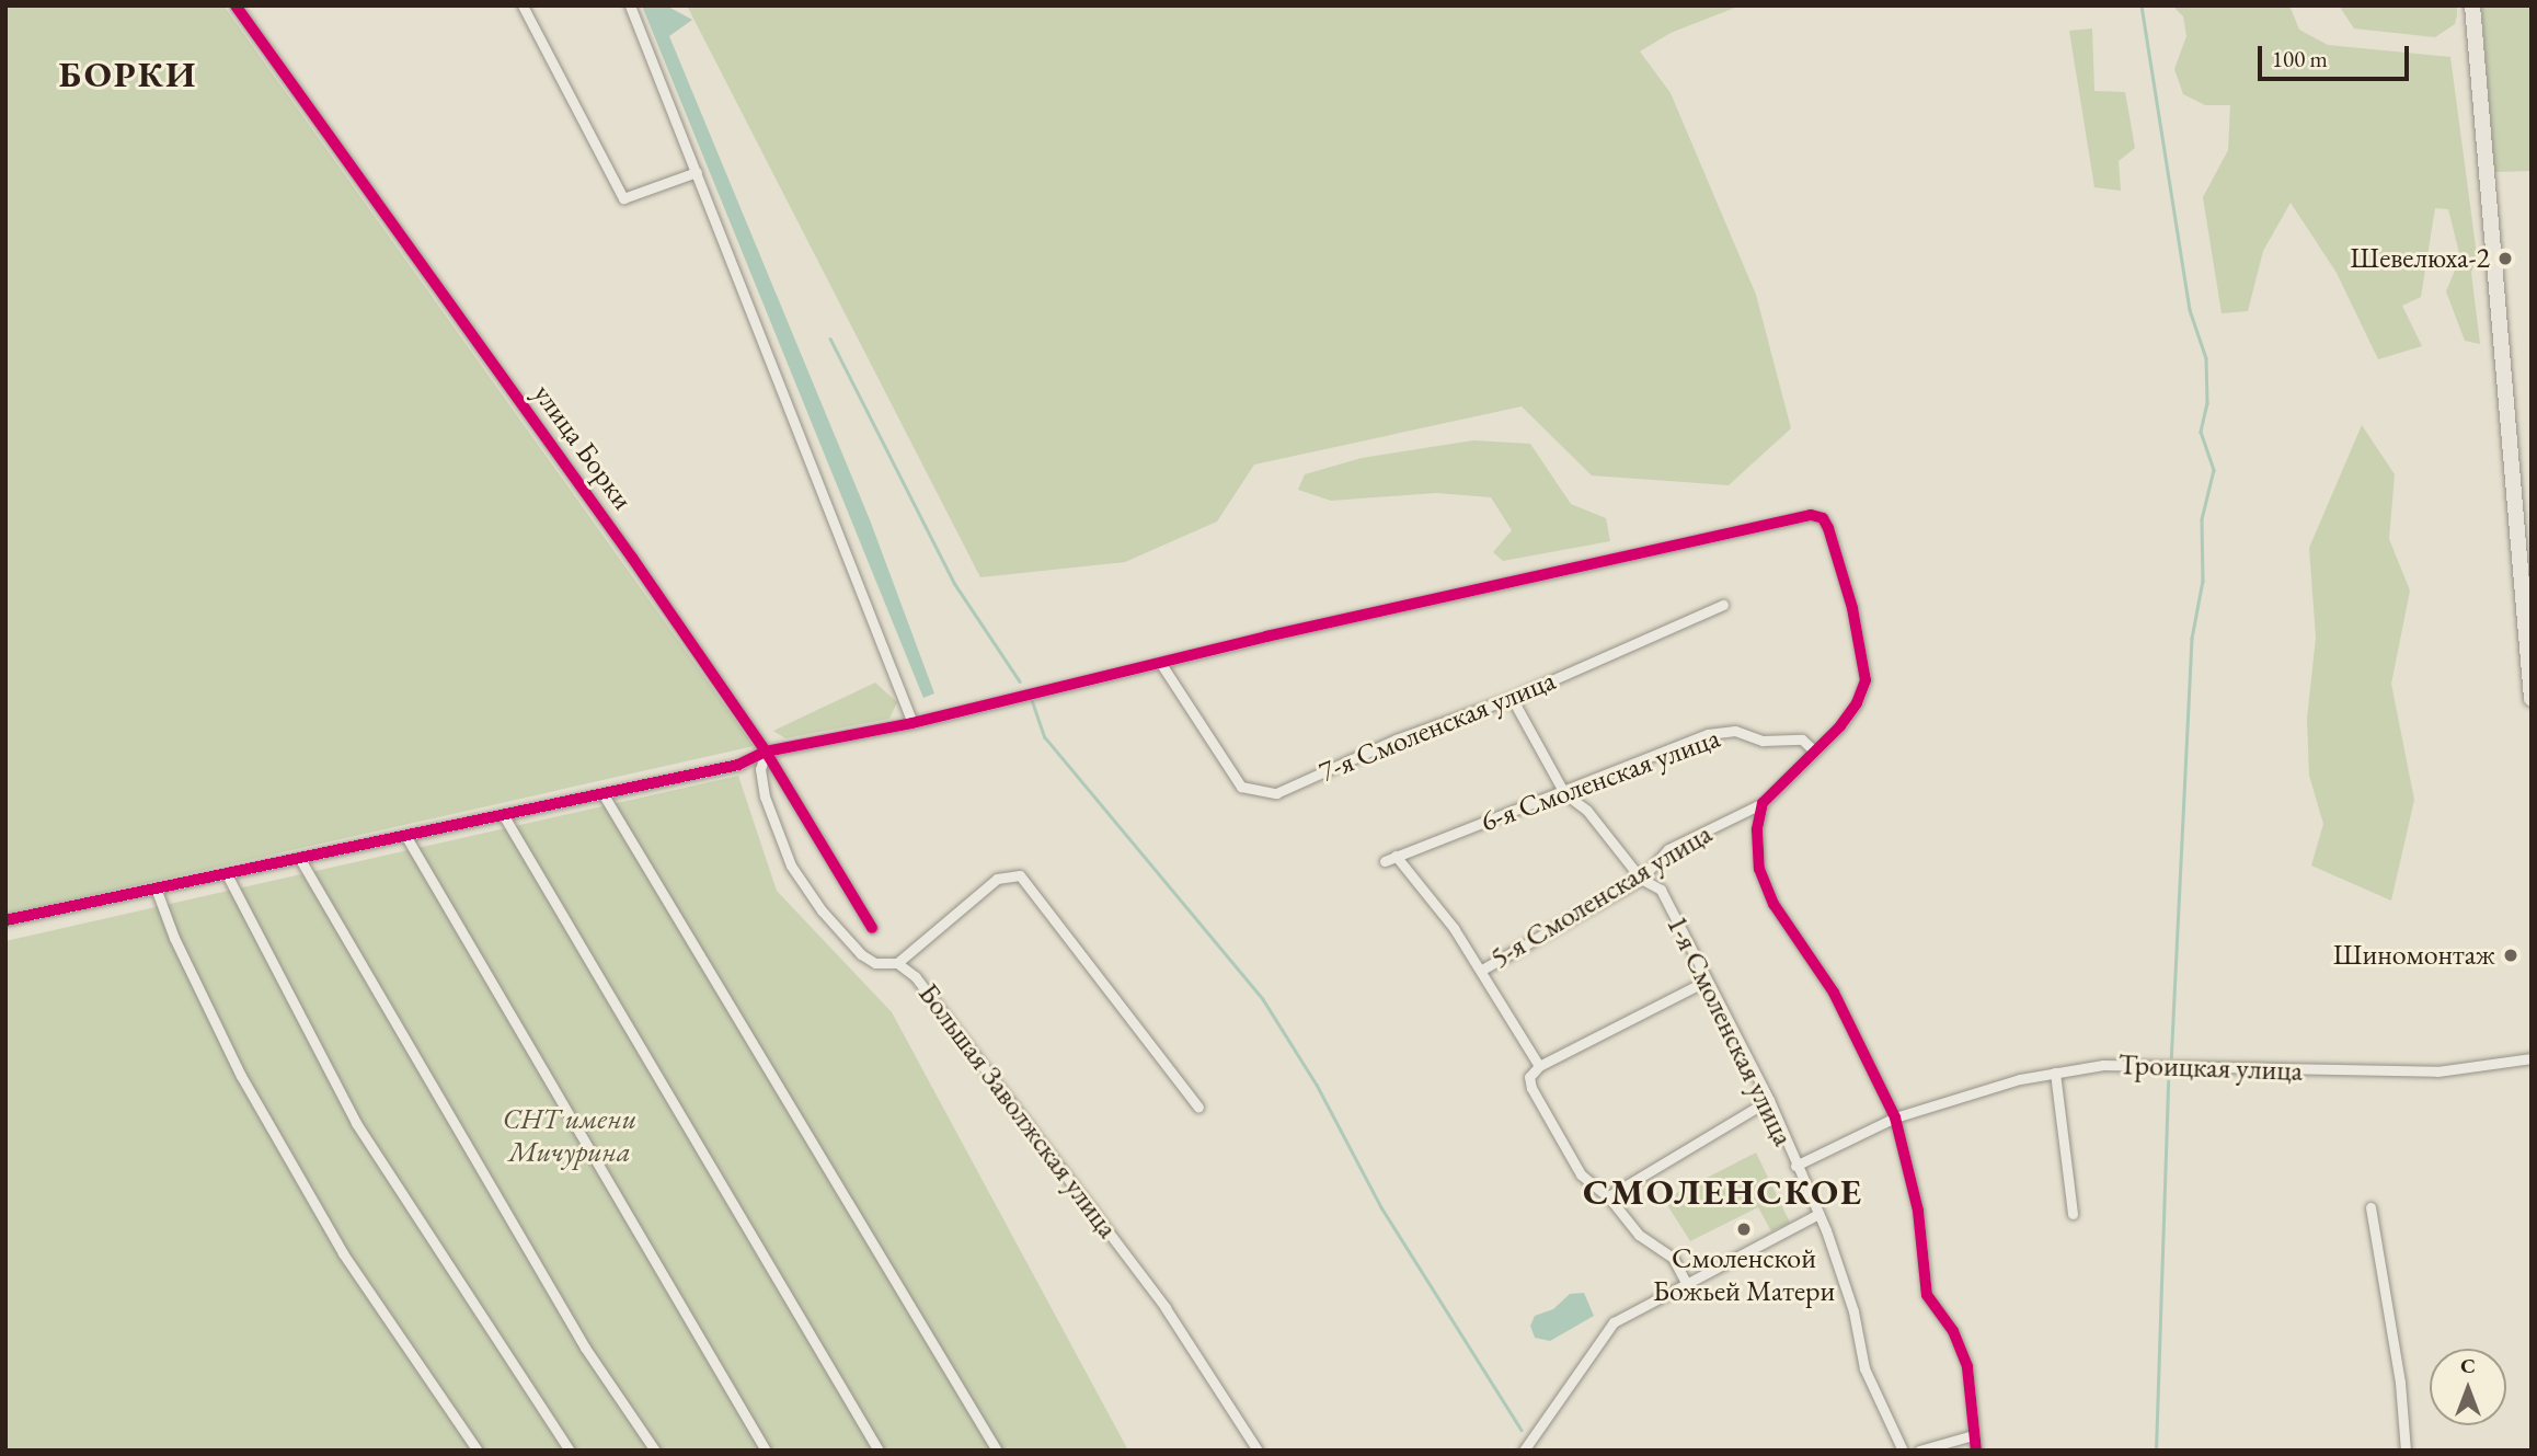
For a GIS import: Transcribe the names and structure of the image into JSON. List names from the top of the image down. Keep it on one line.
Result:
{"streets":{"street":["улица Борки","7-я Смоленская улица","6-я Смоленская улица","5-я Смоленская улица","1-я Смоленская улица","Троицкая улица","Большая Заволжская улица"]},"crossings":[["улица Борки","Большая Заволжская улица"],["7-я Смоленская улица","5-я Смоленская улица"],["6-я Смоленская улица","5-я Смоленская улица"],["6-я Смоленская улица","1-я Смоленская улица"],["5-я Смоленская улица","1-я Смоленская улица"],["1-я Смоленская улица","Троицкая улица"]],"districts":["БОРКИ","СМОЛЕНСКОЕ"],"parks":["СНТ имени Мичурина"],"places":["Шевелюха-2","Шиномонтаж","Смоленской Божьей Матери"],"scale_bar":"100 m","north":"top"}
